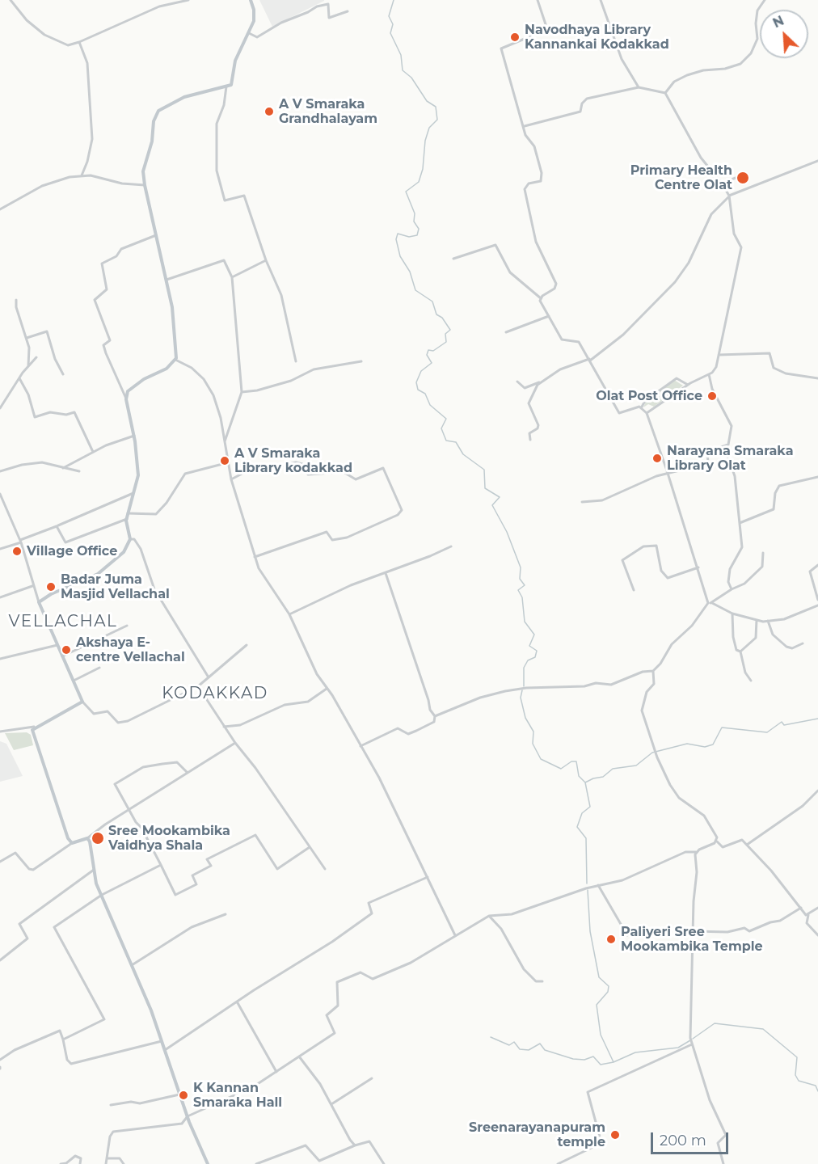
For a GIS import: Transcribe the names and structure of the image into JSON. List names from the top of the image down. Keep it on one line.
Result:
{"districts":["VELLACHAL","KODAKKAD"],"places":["Navodhaya Library Kannankai Kodakkad","A V Smaraka Grandhalayam","Primary Health Centre Olat","Olat Post Office","Narayana Smaraka Library Olat","A V Smaraka Library kodakkad","Village Office","Badar Juma Masjid Vellachal","Akshaya E- centre Vellachal","Sree Mookambika Vaidhya Shala","Paliyeri Sree Mookambika Temple","K Kannan Smaraka Hall","Sreenarayanapuram temple"],"scale_bar":"200 m","north":"top left"}
